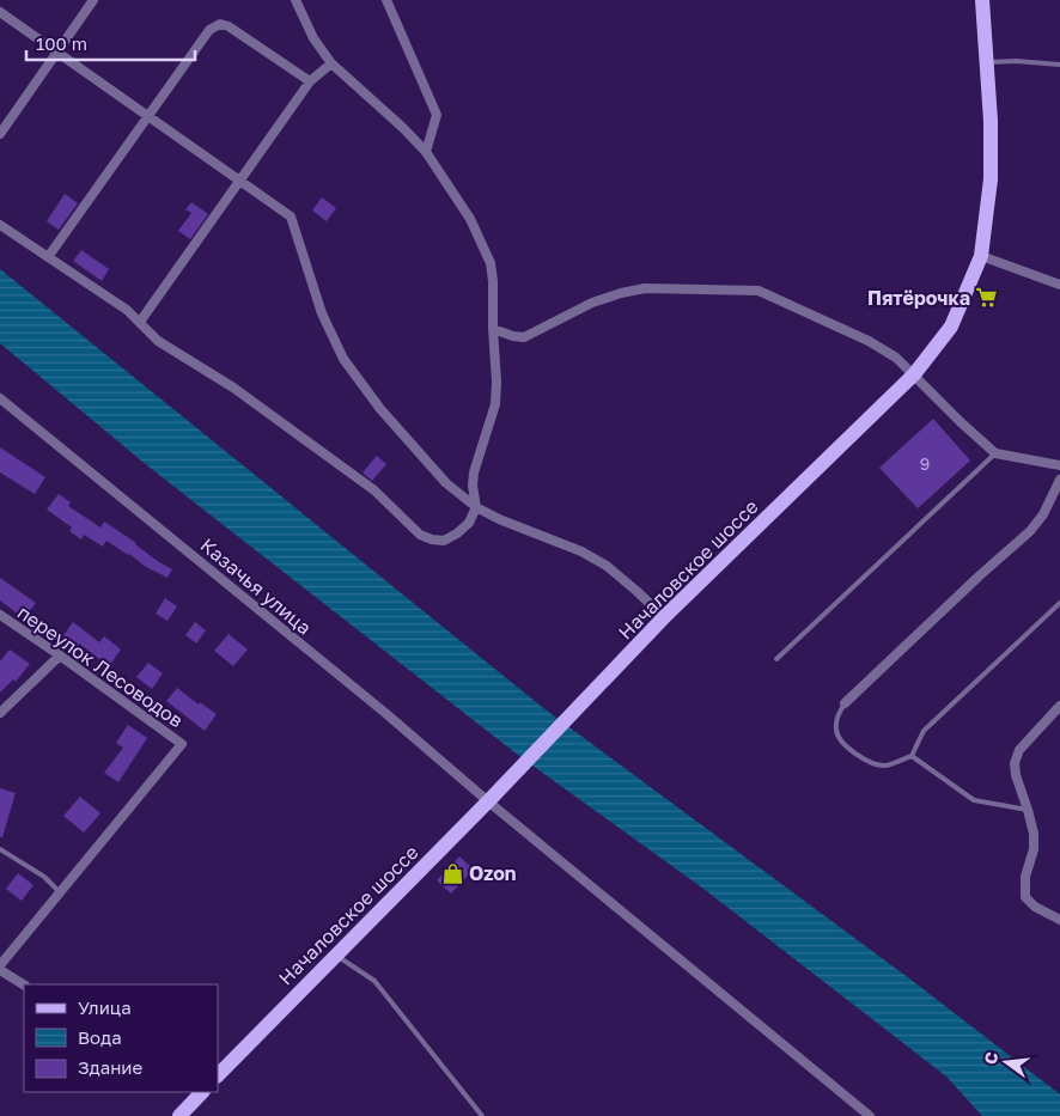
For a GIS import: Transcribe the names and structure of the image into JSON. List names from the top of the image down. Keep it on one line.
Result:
{"streets":{"main road":["Началовское шоссе"],"street":["Казачья улица","переулок Лесоводов"]},"crossings":[["Началовское шоссе","Казачья улица"]],"places":{"supermarket":["Пятёрочка"],"shop":["Ozon"]},"house_numbers":["9"],"legend":["Улица","Вода","Здание"],"scale_bar":"100 m","north":"left"}
